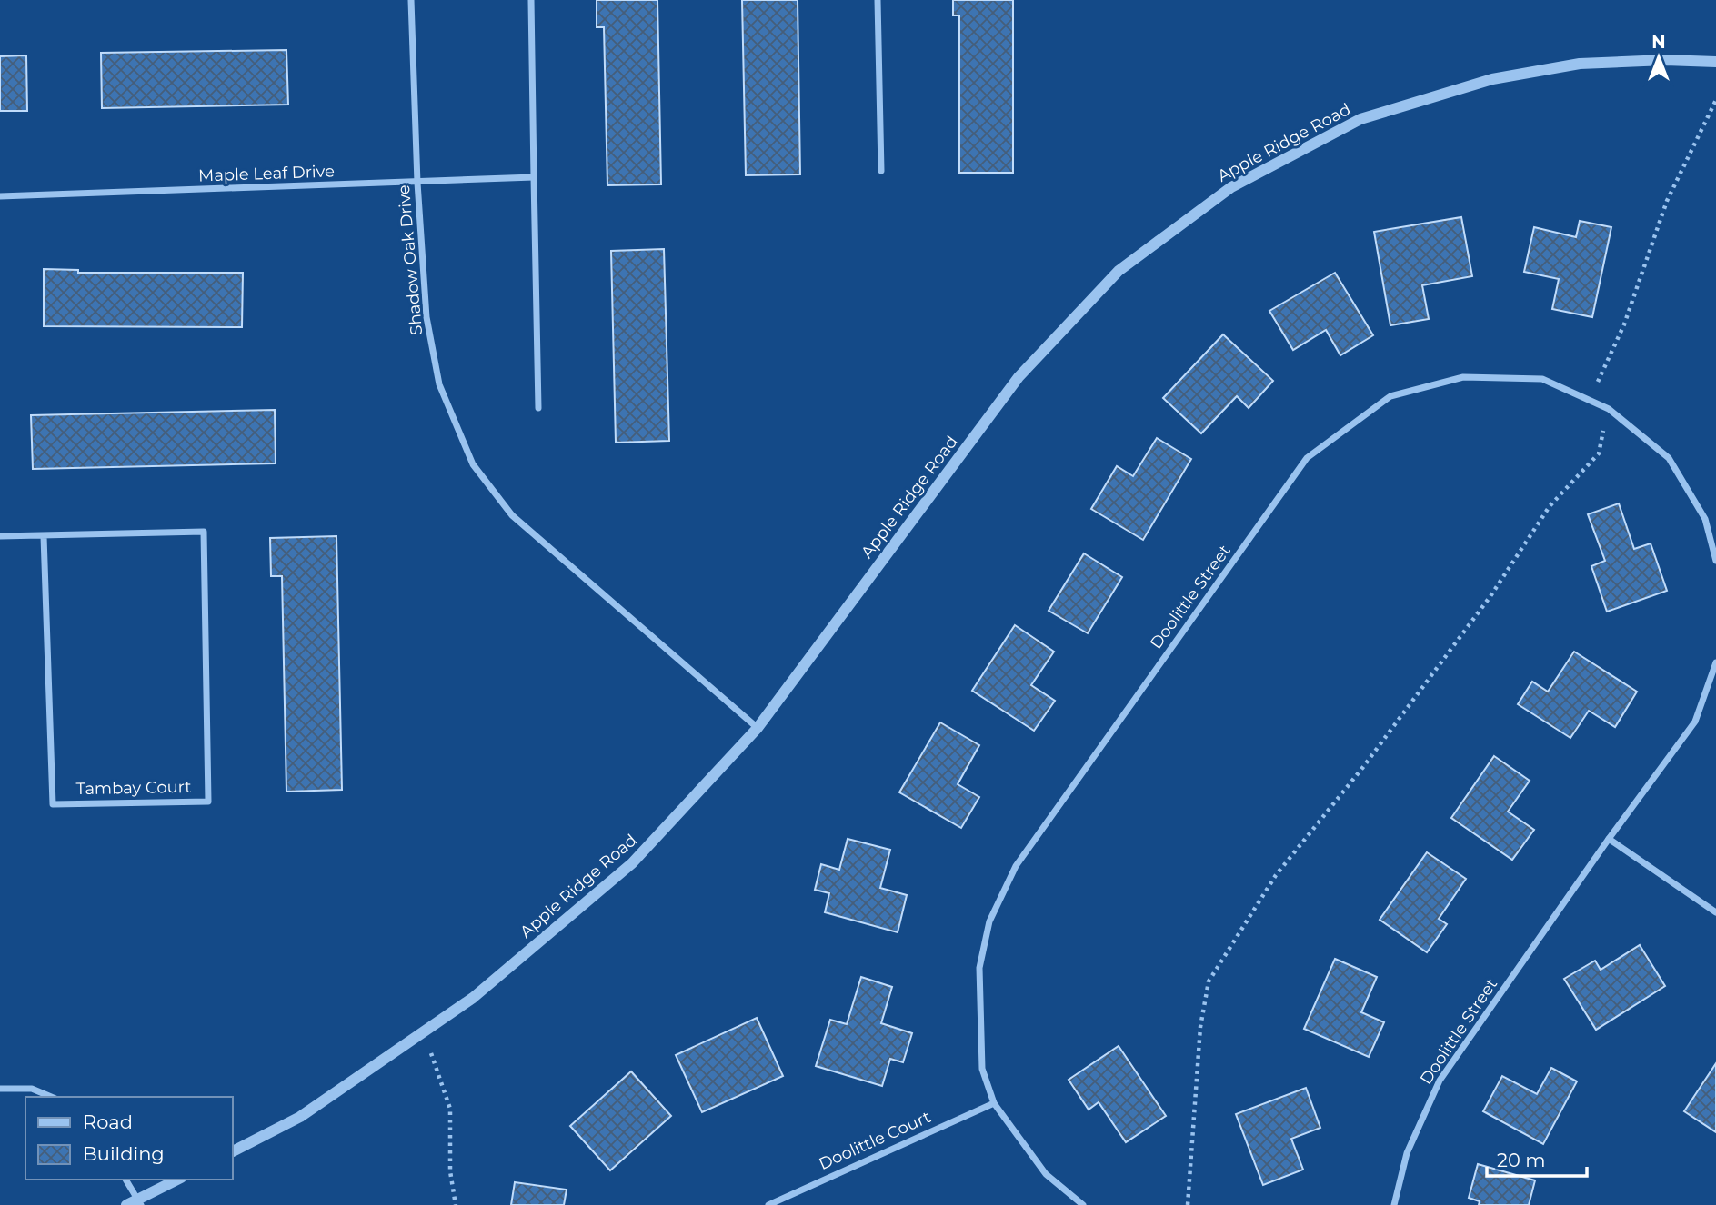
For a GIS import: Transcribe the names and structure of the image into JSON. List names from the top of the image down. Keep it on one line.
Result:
{"streets":{"street":["Apple Ridge Road","Maple Leaf Drive","Shadow Oak Drive","Doolittle Street","Tambay Court","Doolittle Court"]},"crossings":[["Apple Ridge Road","Shadow Oak Drive"],["Maple Leaf Drive","Shadow Oak Drive"],["Doolittle Street","Doolittle Court"]],"legend":["Road","Building"],"scale_bar":"20 m","north":"top"}
